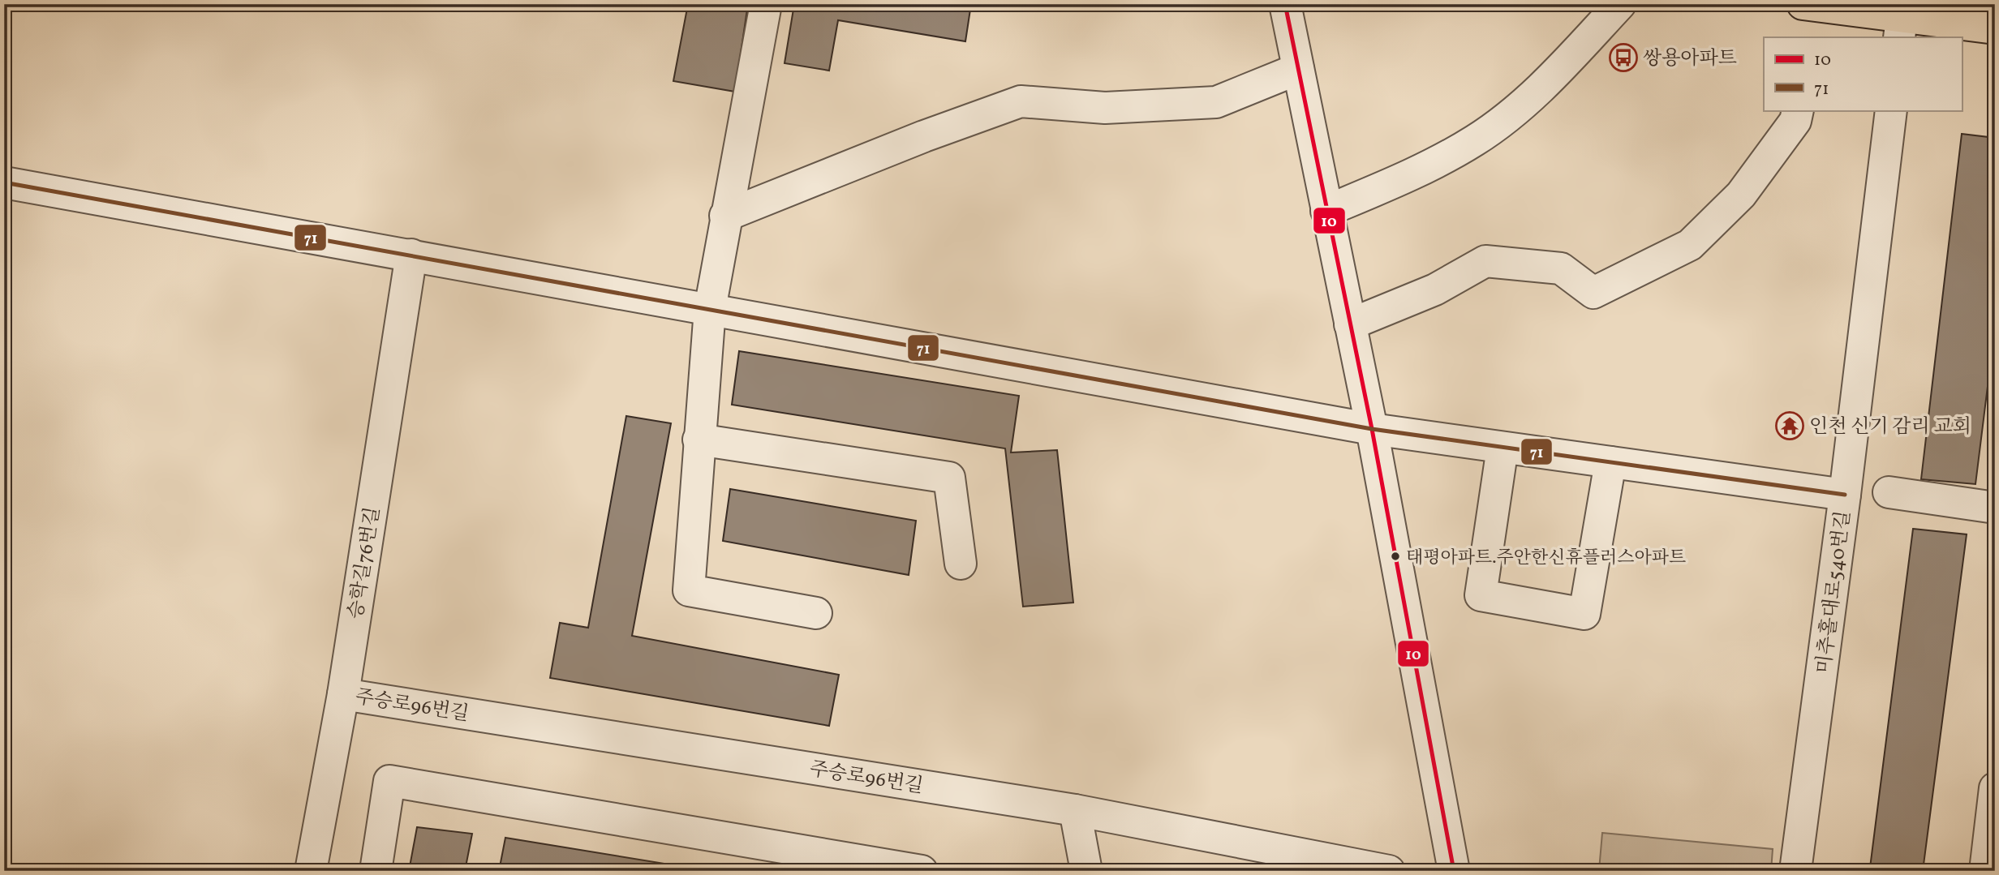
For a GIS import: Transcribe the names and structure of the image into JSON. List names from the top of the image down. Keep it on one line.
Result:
{"streets":{"street":["승학길76번길","미추홀대로540번길","주승로96번길"]},"crossings":[["승학길76번길","주승로96번길"]],"places":{"bus stop":["쌍용아파트"],"temple":["인천 신기 감리 교회"],"other":["태평아파트.주안한신휴플러스아파트"]},"lines":["transit line 10","transit line 71"],"legend":["10","71"]}
